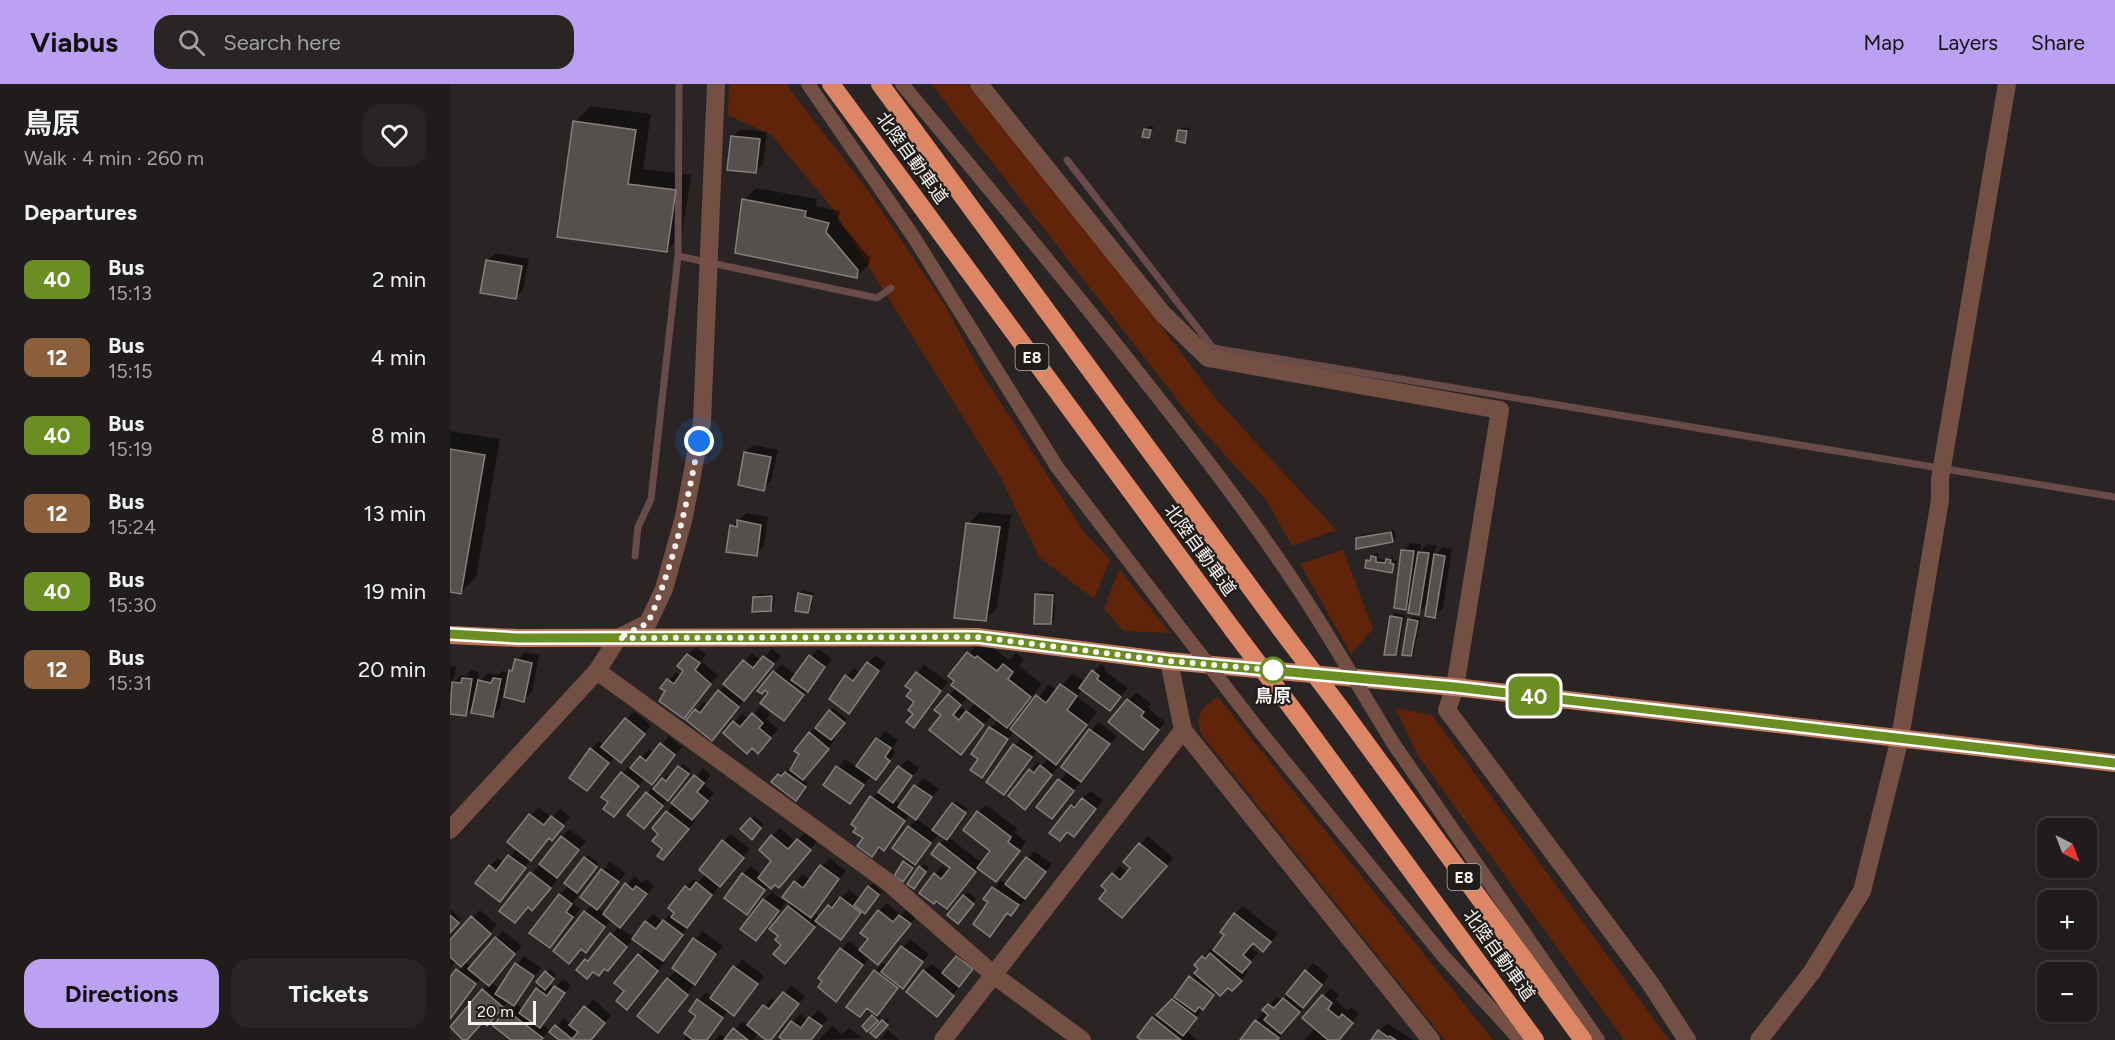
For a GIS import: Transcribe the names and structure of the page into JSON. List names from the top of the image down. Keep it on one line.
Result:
{"streets":{"highway":["北陸自動車道","E8"]},"places":["鳥原"],"lines":["bus line 40"],"scale_bar":"20 m","north":"bottom right","page":{"header":"Viabus","search":"Search here","nav":["Map","Layers","Share"],"heading":[["鳥原","Walk · 4 min · 260 m"],"Departures"],"on_map":"40","list":[{"mark":"40","name":"Bus","note":"15:13","value":"2 min"},{"mark":"12","name":"Bus","note":"15:15","value":"4 min"},{"mark":"40","name":"Bus","note":"15:19","value":"8 min"},{"mark":"12","name":"Bus","note":"15:24","value":"13 min"},{"mark":"40","name":"Bus","note":"15:30","value":"19 min"},{"mark":"12","name":"Bus","note":"15:31","value":"20 min"}],"map_buttons":["+","−"],"buttons":["Directions","Tickets"],"scale":"20 m"}}
